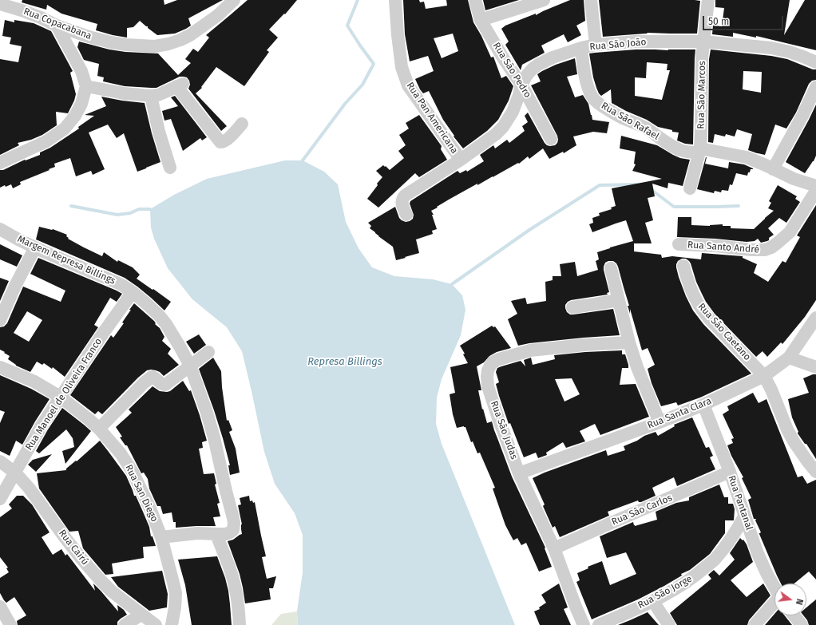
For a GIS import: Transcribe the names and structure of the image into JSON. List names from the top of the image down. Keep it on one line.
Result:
{"streets":{"street":["Rua Copacabana","Rua São João","Rua São Pedro","Rua São Marcos","Rua Pan Americana","Rua São Rafael","Rua Santo André","Margem Represa Billings","Rua São Caetano","Rua Manoel de Oliveira Franco","Rua Santa Clara","Rua São Judas","Rua San Diego","Rua Pantanal","Rua São Carlos","Rua Cairú","Rua São Jorge"]},"crossings":[["Rua São João","Rua São Pedro"],["Rua São João","Rua São Marcos"],["Rua São João","Rua Pan Americana"],["Rua São João","Rua São Rafael"],["Rua São Marcos","Rua São Rafael"],["Margem Represa Billings","Rua Manoel de Oliveira Franco"],["Rua São Caetano","Rua Santa Clara"],["Rua Manoel de Oliveira Franco","Rua San Diego"],["Rua Manoel de Oliveira Franco","Rua Cairú"],["Rua Santa Clara","Rua São Judas"],["Rua Santa Clara","Rua Pantanal"],["Rua São Judas","Rua São Carlos"],["Rua Pantanal","Rua São Carlos"],["Rua Pantanal","Rua São Jorge"]],"water":["Represa Billings"],"scale_bar":"50 m","north":"right"}
